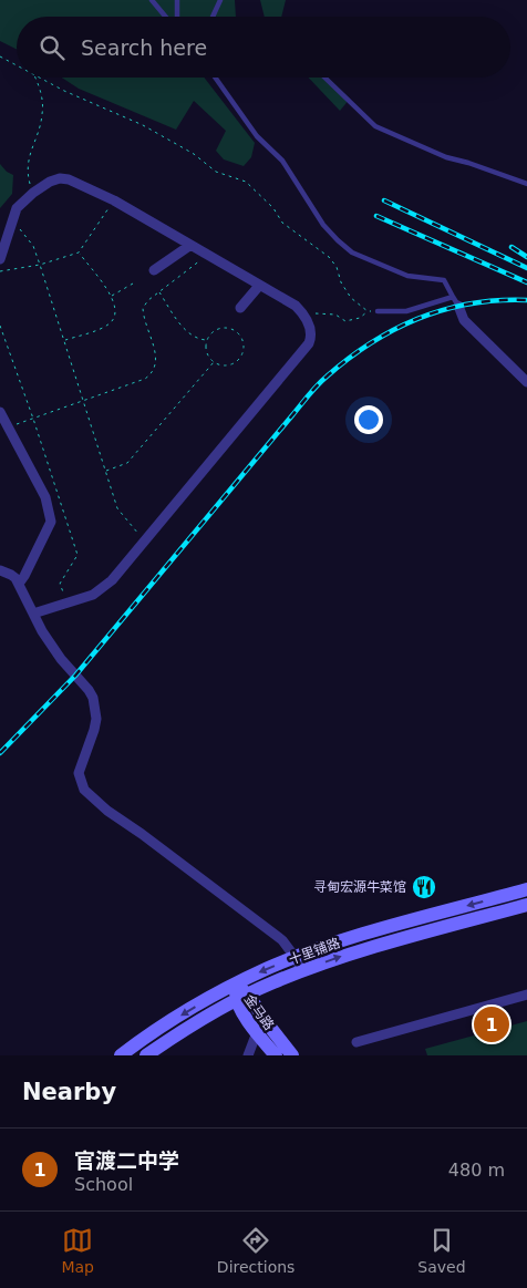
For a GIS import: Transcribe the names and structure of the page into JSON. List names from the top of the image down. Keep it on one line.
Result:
{"streets":{"main road":["十里铺路","金马路"]},"crossings":[["十里铺路","金马路"]],"places":{"restaurant":["寻甸宏源牛菜馆"]},"page":{"search":"Search here","pins":"1","heading":"Nearby","list":[{"mark":"1","name":"官渡二中学","note":"School","value":"480 m"}],"nav":["Map","Directions","Saved"]}}
